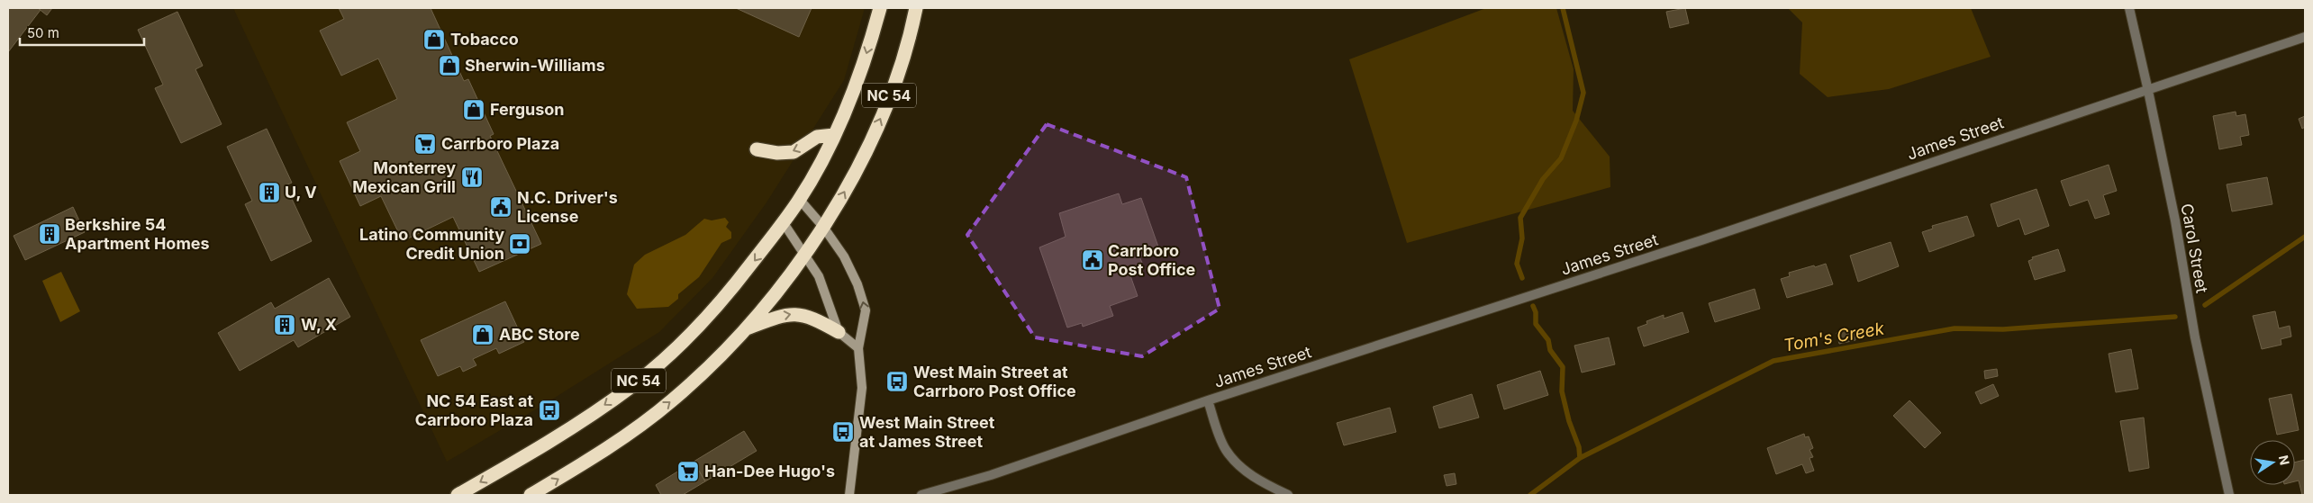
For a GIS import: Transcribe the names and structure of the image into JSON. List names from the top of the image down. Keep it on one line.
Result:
{"streets":{"highway":["NC 54"],"street":["James Street","Carol Street"]},"crossings":[["James Street","Carol Street"]],"water":["Tom's Creek"],"places":{"shop":["Tobacco","Sherwin-Williams","Ferguson","ABC Store"],"supermarket":["Carrboro Plaza","Han-Dee Hugo's"],"restaurant":["Monterrey Mexican Grill"],"building":["U, V","Berkshire 54 Apartment Homes","W, X"],"public building":["N.C. Driver's License","Carrboro Post Office"],"bank":["Latino Community Credit Union"],"bus stop":["West Main Street at Carrboro Post Office","NC 54 East at Carrboro Plaza","West Main Street at James Street"]},"scale_bar":"50 m","north":"right"}
